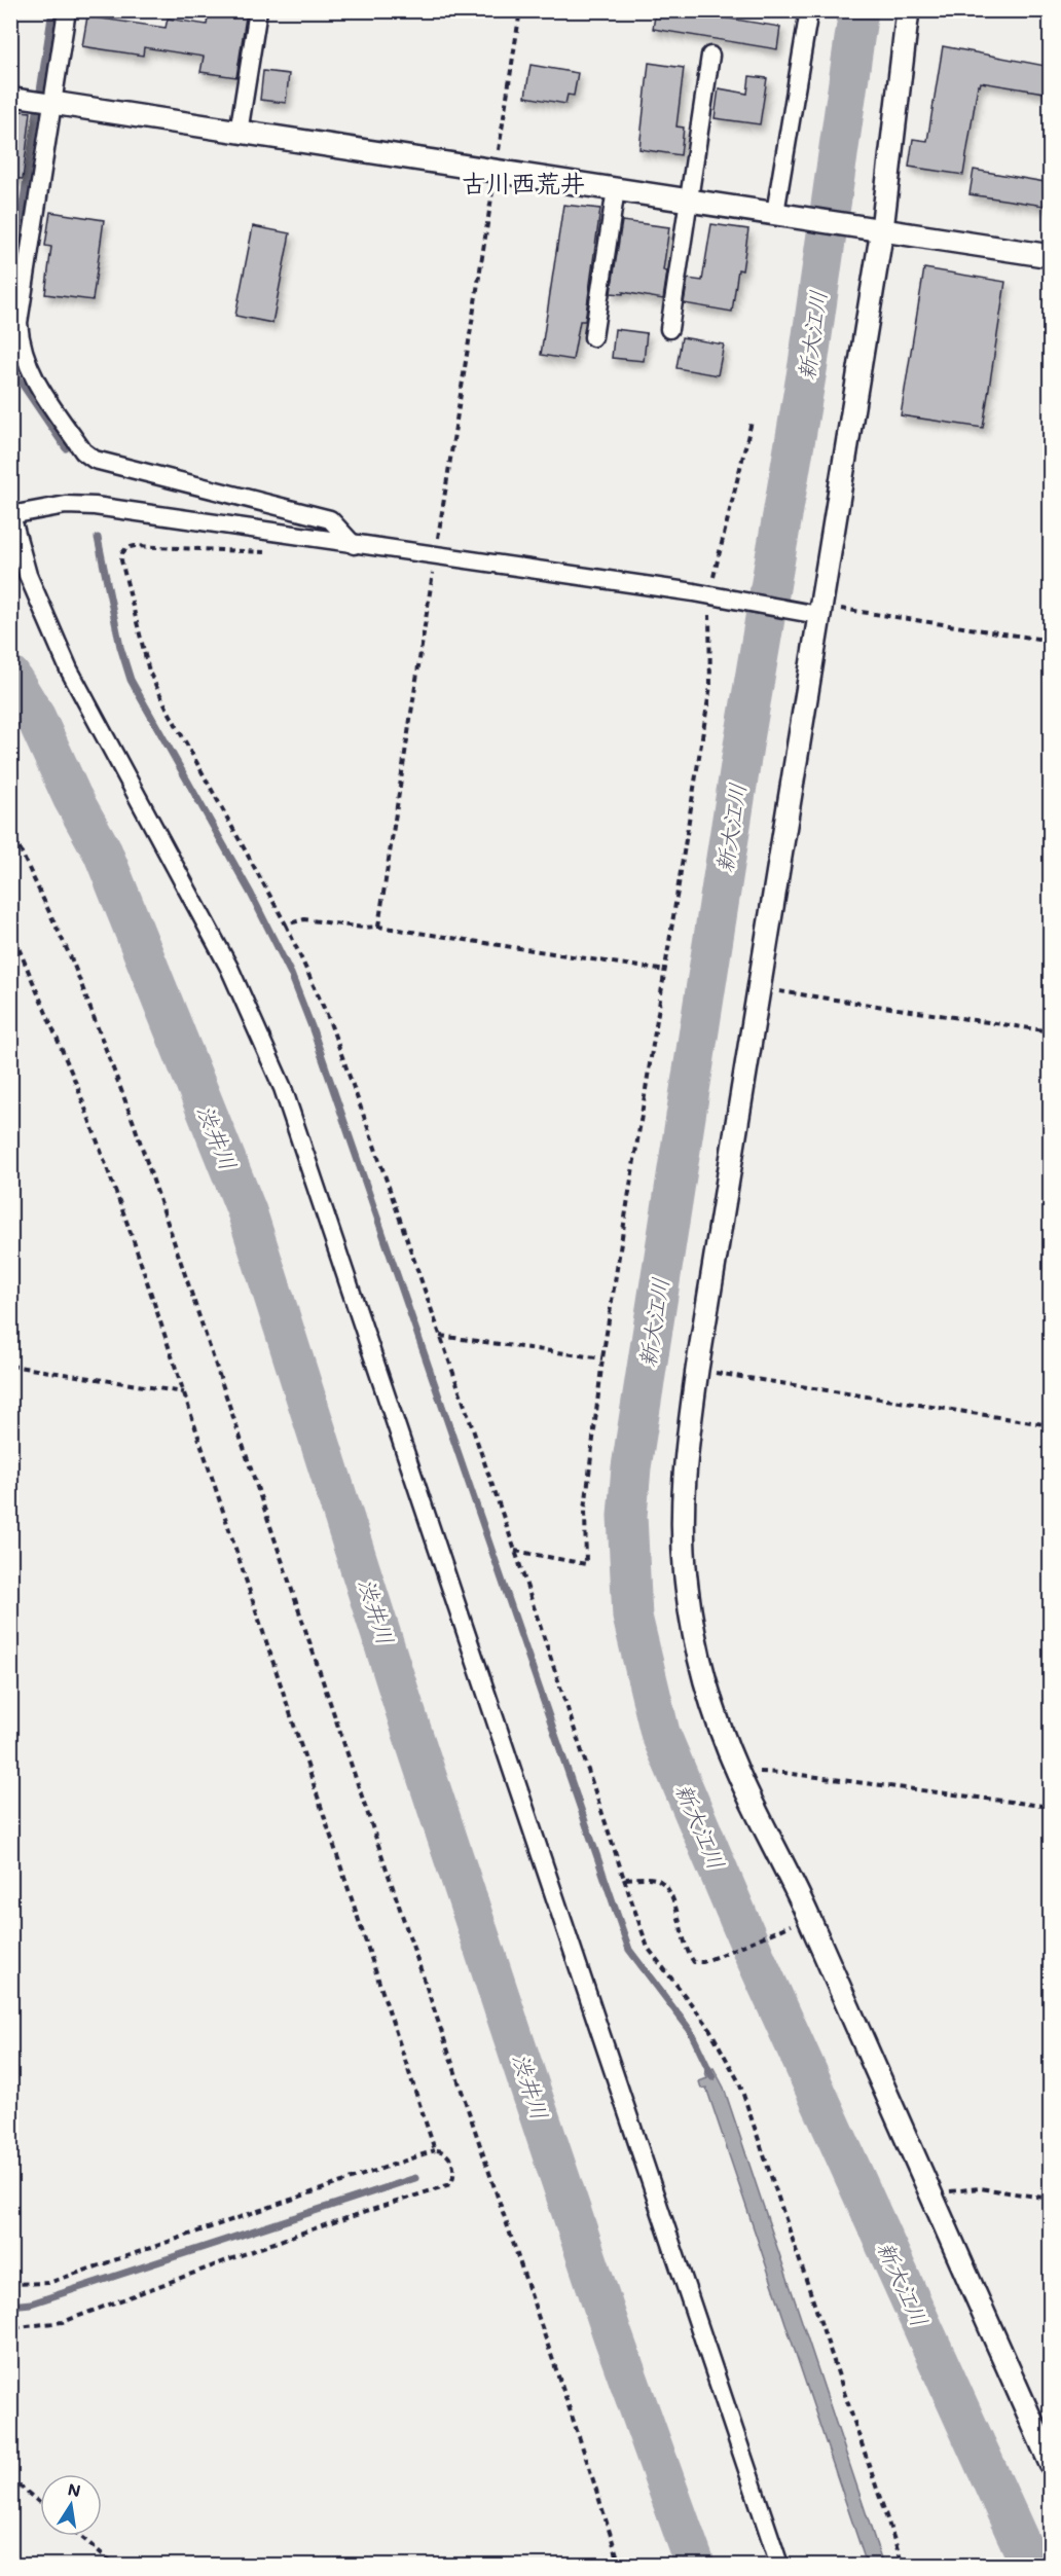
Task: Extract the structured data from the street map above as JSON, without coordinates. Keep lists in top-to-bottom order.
{
  "districts": ["古川西荒井"],
  "water": ["新大江川", "渋井川"],
  "north": "top"
}
